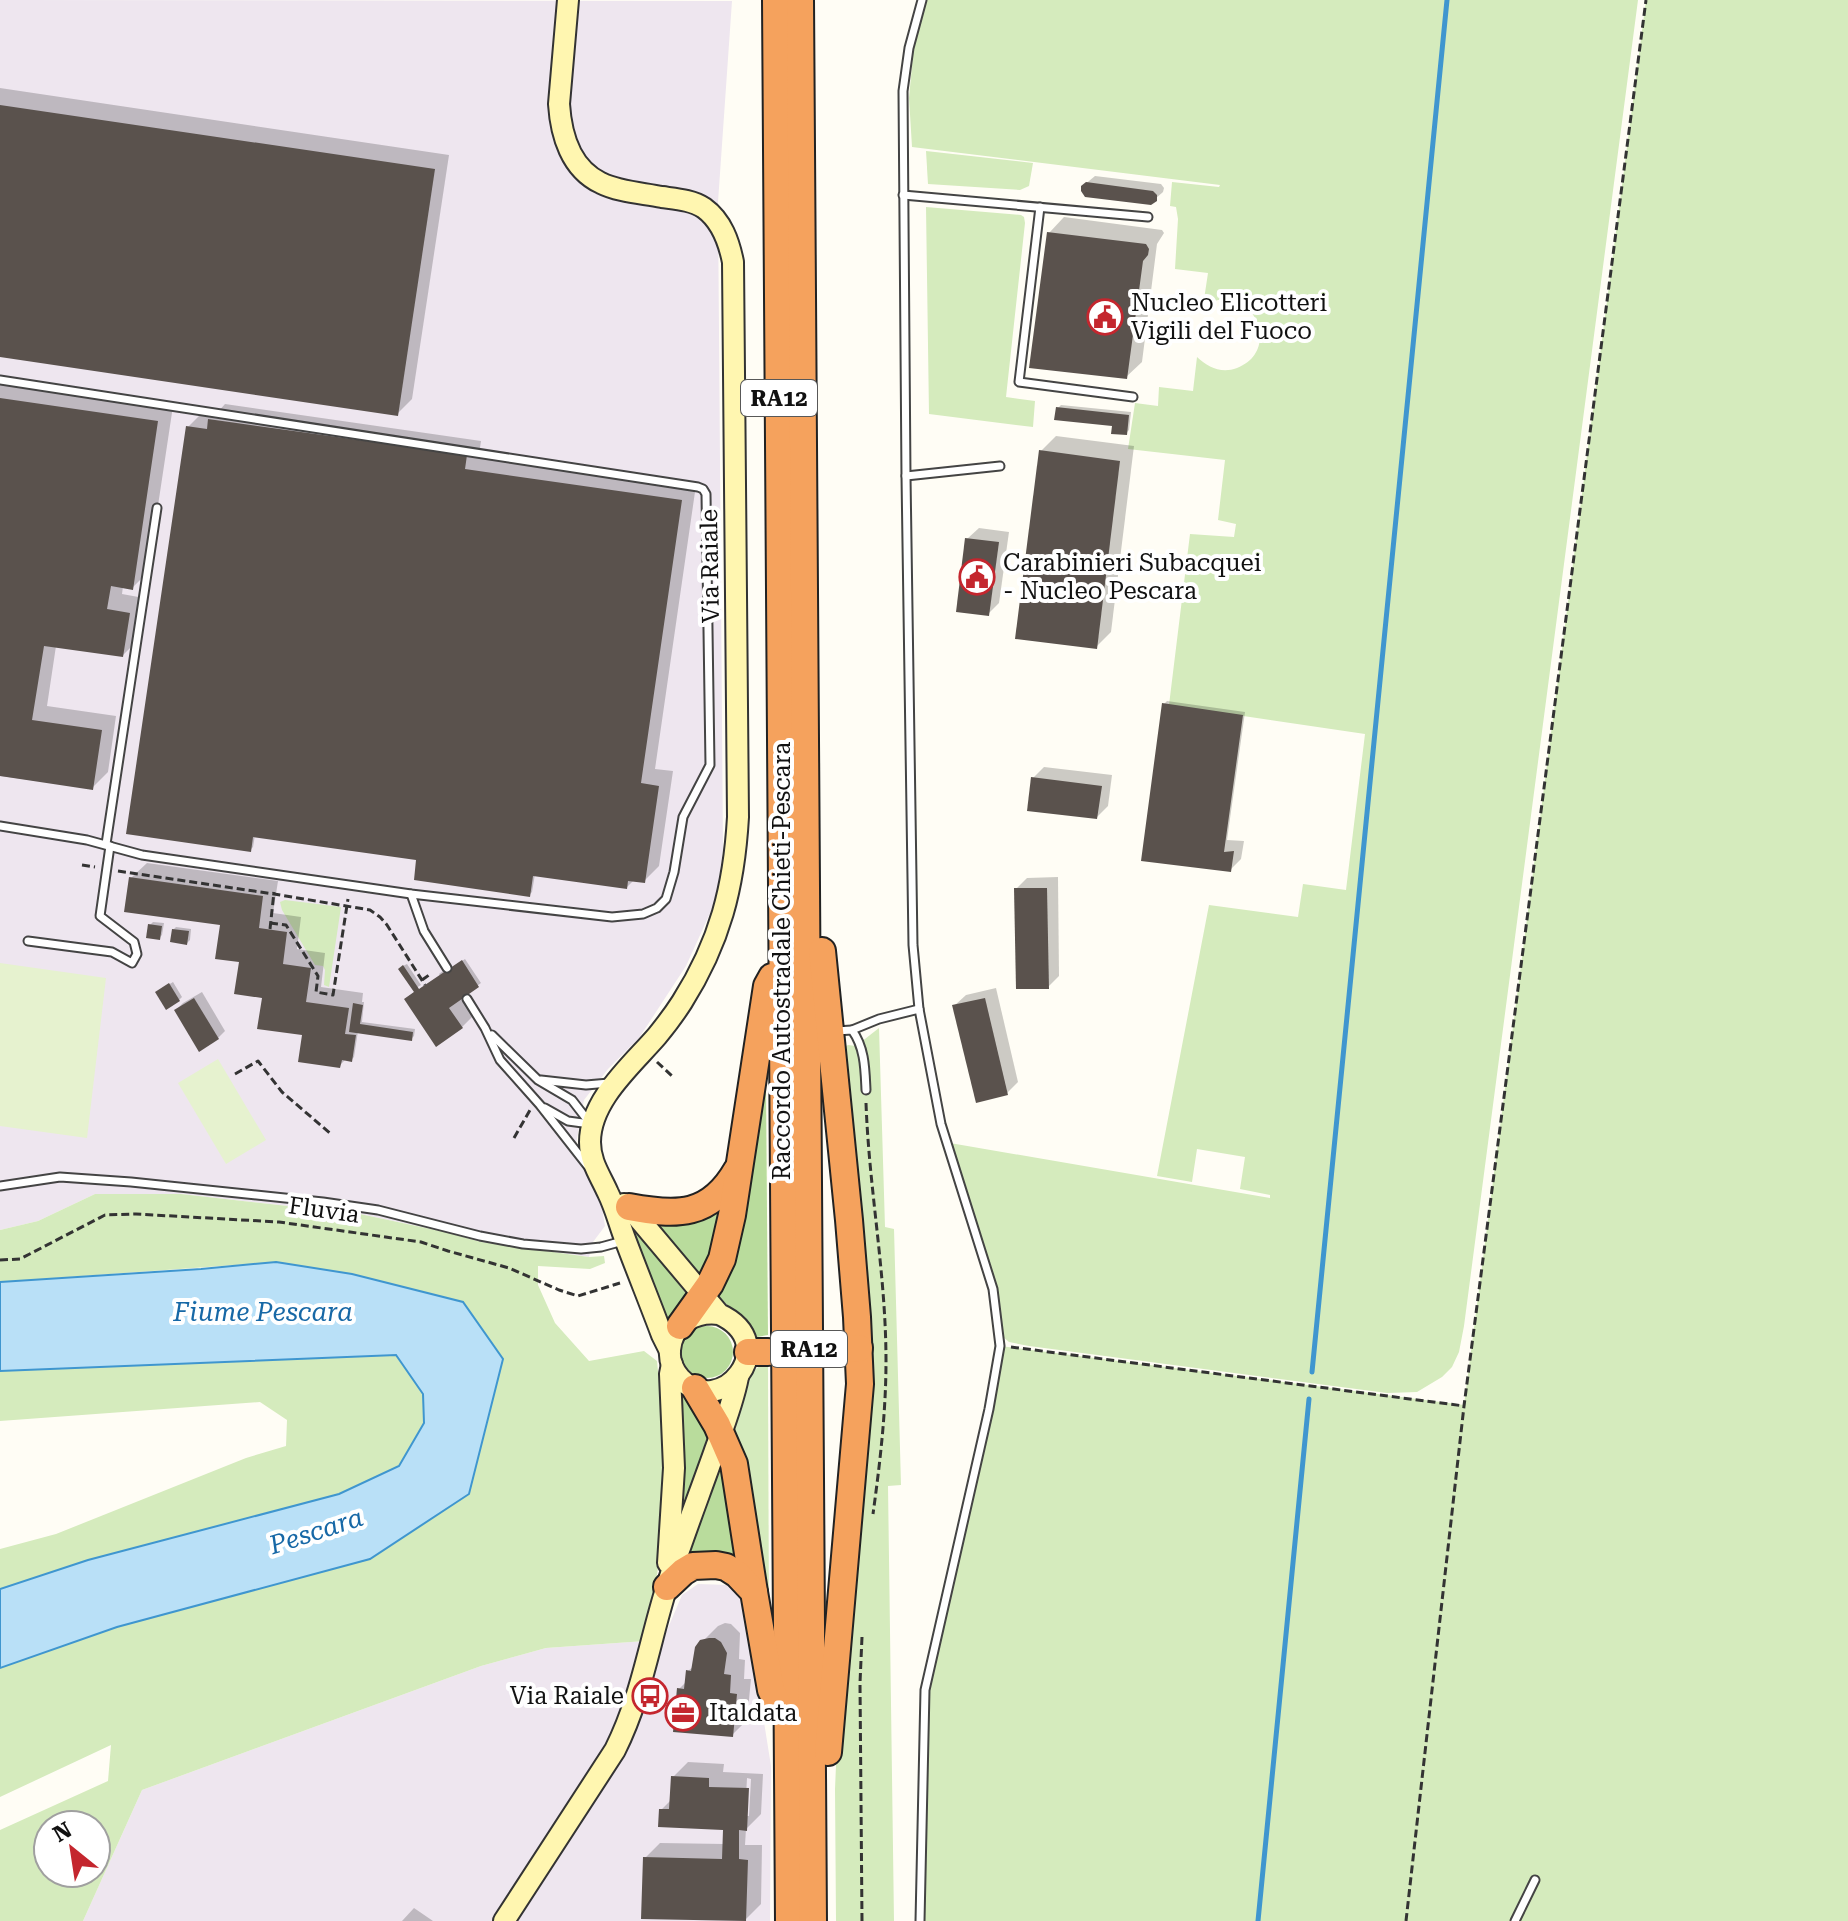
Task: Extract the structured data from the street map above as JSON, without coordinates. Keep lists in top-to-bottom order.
{
  "streets": {
    "highway": ["RA12", "Raccordo Autostradale Chieti-Pescara"],
    "street": ["Via Raiale"],
    "path": ["Fluvia"]
  },
  "water": ["Fiume Pescara", "Pescara"],
  "places": {
    "public building": ["Nucleo Elicotteri Vigili del Fuoco", "Carabinieri Subacquei - Nucleo Pescara"],
    "bus stop": ["Via Raiale"],
    "office": ["Italdata"]
  },
  "north": "top left"
}
